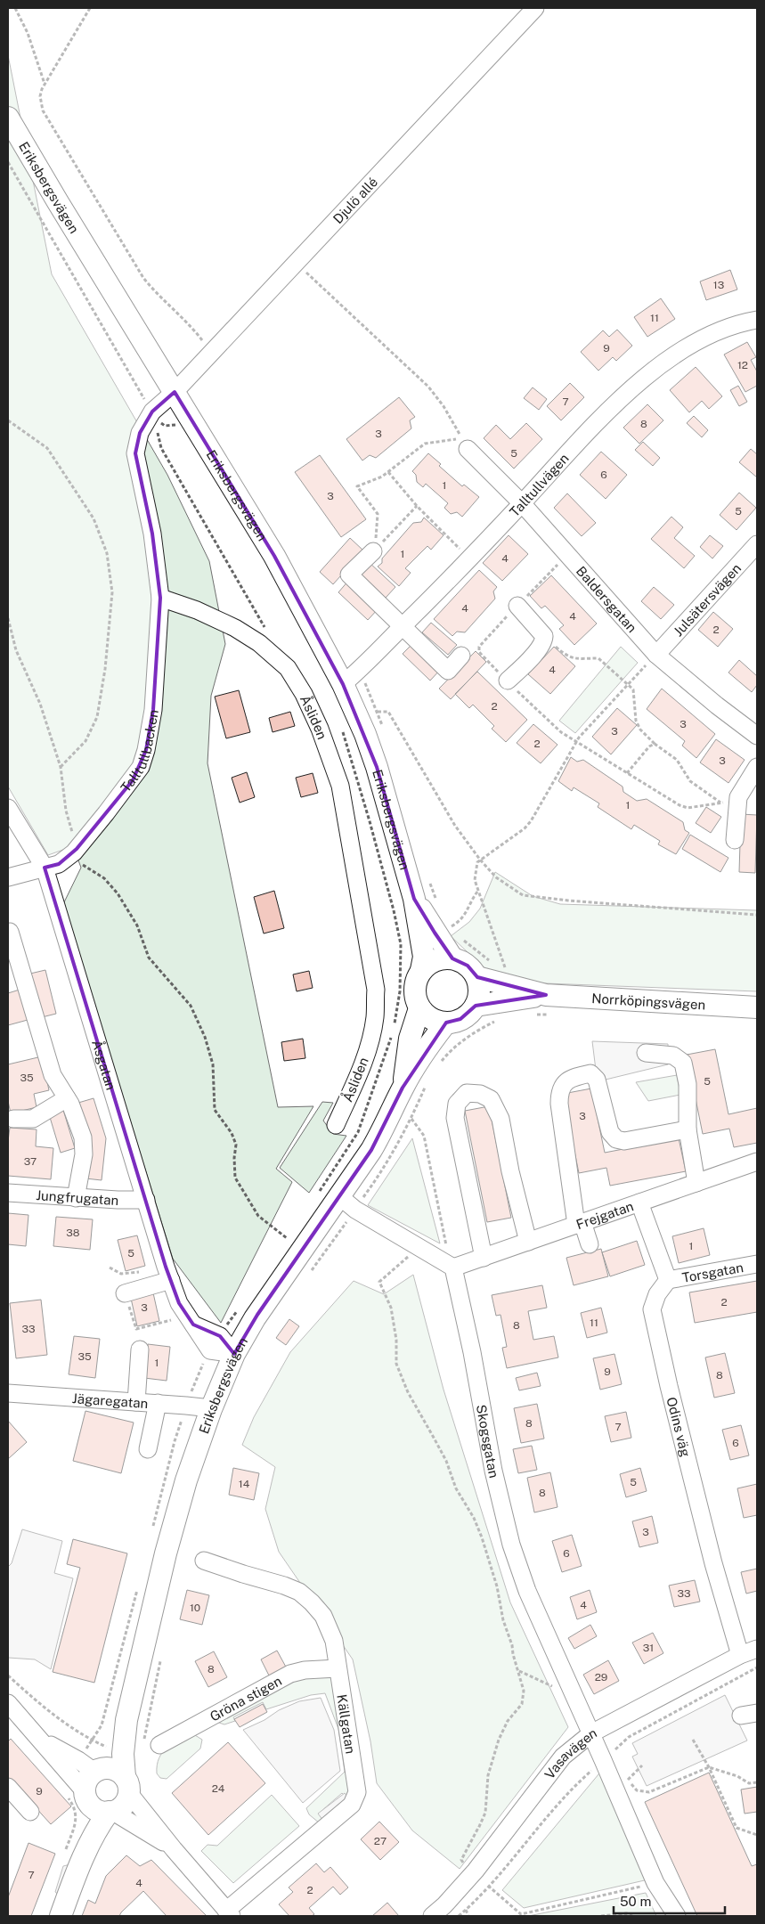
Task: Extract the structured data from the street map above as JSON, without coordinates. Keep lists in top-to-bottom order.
{
  "streets": {
    "main road": ["Eriksbergsvägen", "Norrköpingsvägen"],
    "street": [
      "Djulö allé",
      "Talltullvägen",
      "Baldersgatan",
      "Julsätersvägen",
      "Åsliden",
      "Talltullbacken",
      "Åsgatan",
      "Jungfrugatan",
      "Frejgatan",
      "Torsgatan",
      "Jägaregatan",
      "Odins väg",
      "Skogsgatan",
      "Gröna stigen",
      "Källgatan",
      "Vasavägen"
    ]
  },
  "crossings": [
    ["Eriksbergsvägen", "Djulö allé"],
    ["Eriksbergsvägen", "Talltullvägen"],
    ["Eriksbergsvägen", "Norrköpingsvägen"],
    ["Eriksbergsvägen", "Åsgatan"],
    ["Eriksbergsvägen", "Jägaregatan"],
    ["Talltullvägen", "Baldersgatan"],
    ["Baldersgatan", "Julsätersvägen"],
    ["Åsliden", "Talltullbacken"],
    ["Talltullbacken", "Åsgatan"],
    ["Åsgatan", "Jungfrugatan"],
    ["Frejgatan", "Skogsgatan"],
    ["Torsgatan", "Odins väg"],
    ["Odins väg", "Vasavägen"],
    ["Skogsgatan", "Vasavägen"],
    ["Gröna stigen", "Källgatan"]
  ],
  "house_numbers": [
    "13",
    "11",
    "9",
    "12",
    "7",
    "8",
    "3",
    "5",
    "6",
    "1",
    "3",
    "5",
    "1",
    "4",
    "4",
    "4",
    "2",
    "4",
    "2",
    "3",
    "3",
    "2",
    "3",
    "1",
    "35",
    "5",
    "3",
    "37",
    "38",
    "1",
    "5",
    "2",
    "3",
    "11",
    "8",
    "33",
    "35",
    "1",
    "9",
    "8",
    "8",
    "7",
    "6",
    "5",
    "14",
    "8",
    "3",
    "6",
    "33",
    "4",
    "10",
    "31",
    "8",
    "29",
    "24",
    "9",
    "27",
    "7",
    "4",
    "2"
  ],
  "scale_bar": "50 m"
}
